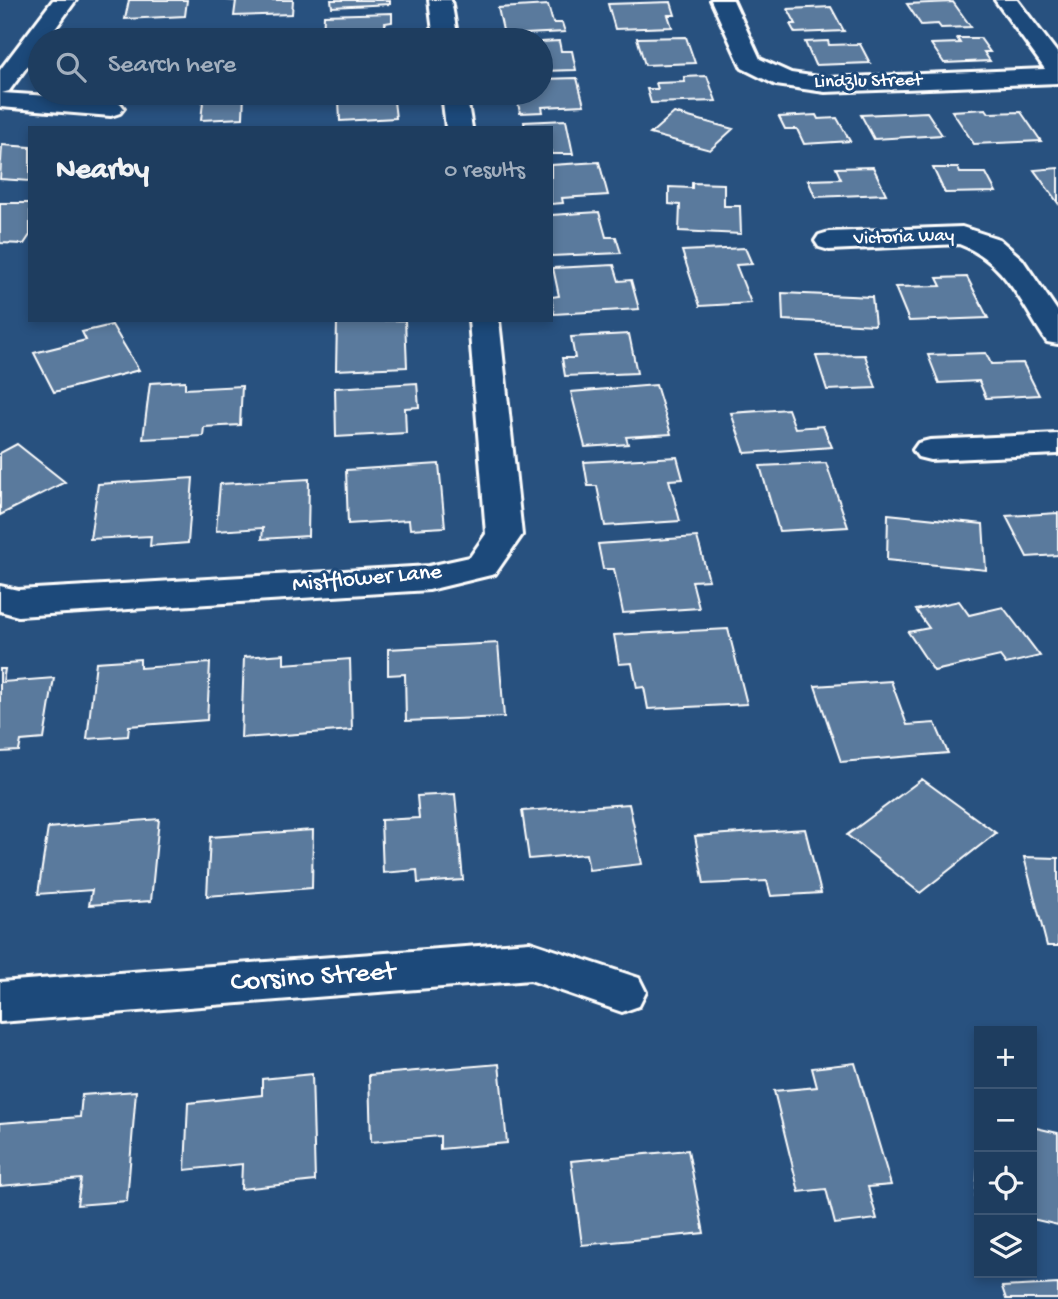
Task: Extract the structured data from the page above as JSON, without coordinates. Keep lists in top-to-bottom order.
{
  "streets": {
    "street": [
      "Lindzlu Street",
      "Victoria Way",
      "Mistflower Lane",
      "Corsino Street"
    ]
  },
  "page": {
    "search": "Search here",
    "heading": ["Nearby", "0 results"],
    "map_buttons": ["+", "−"]
  }
}
